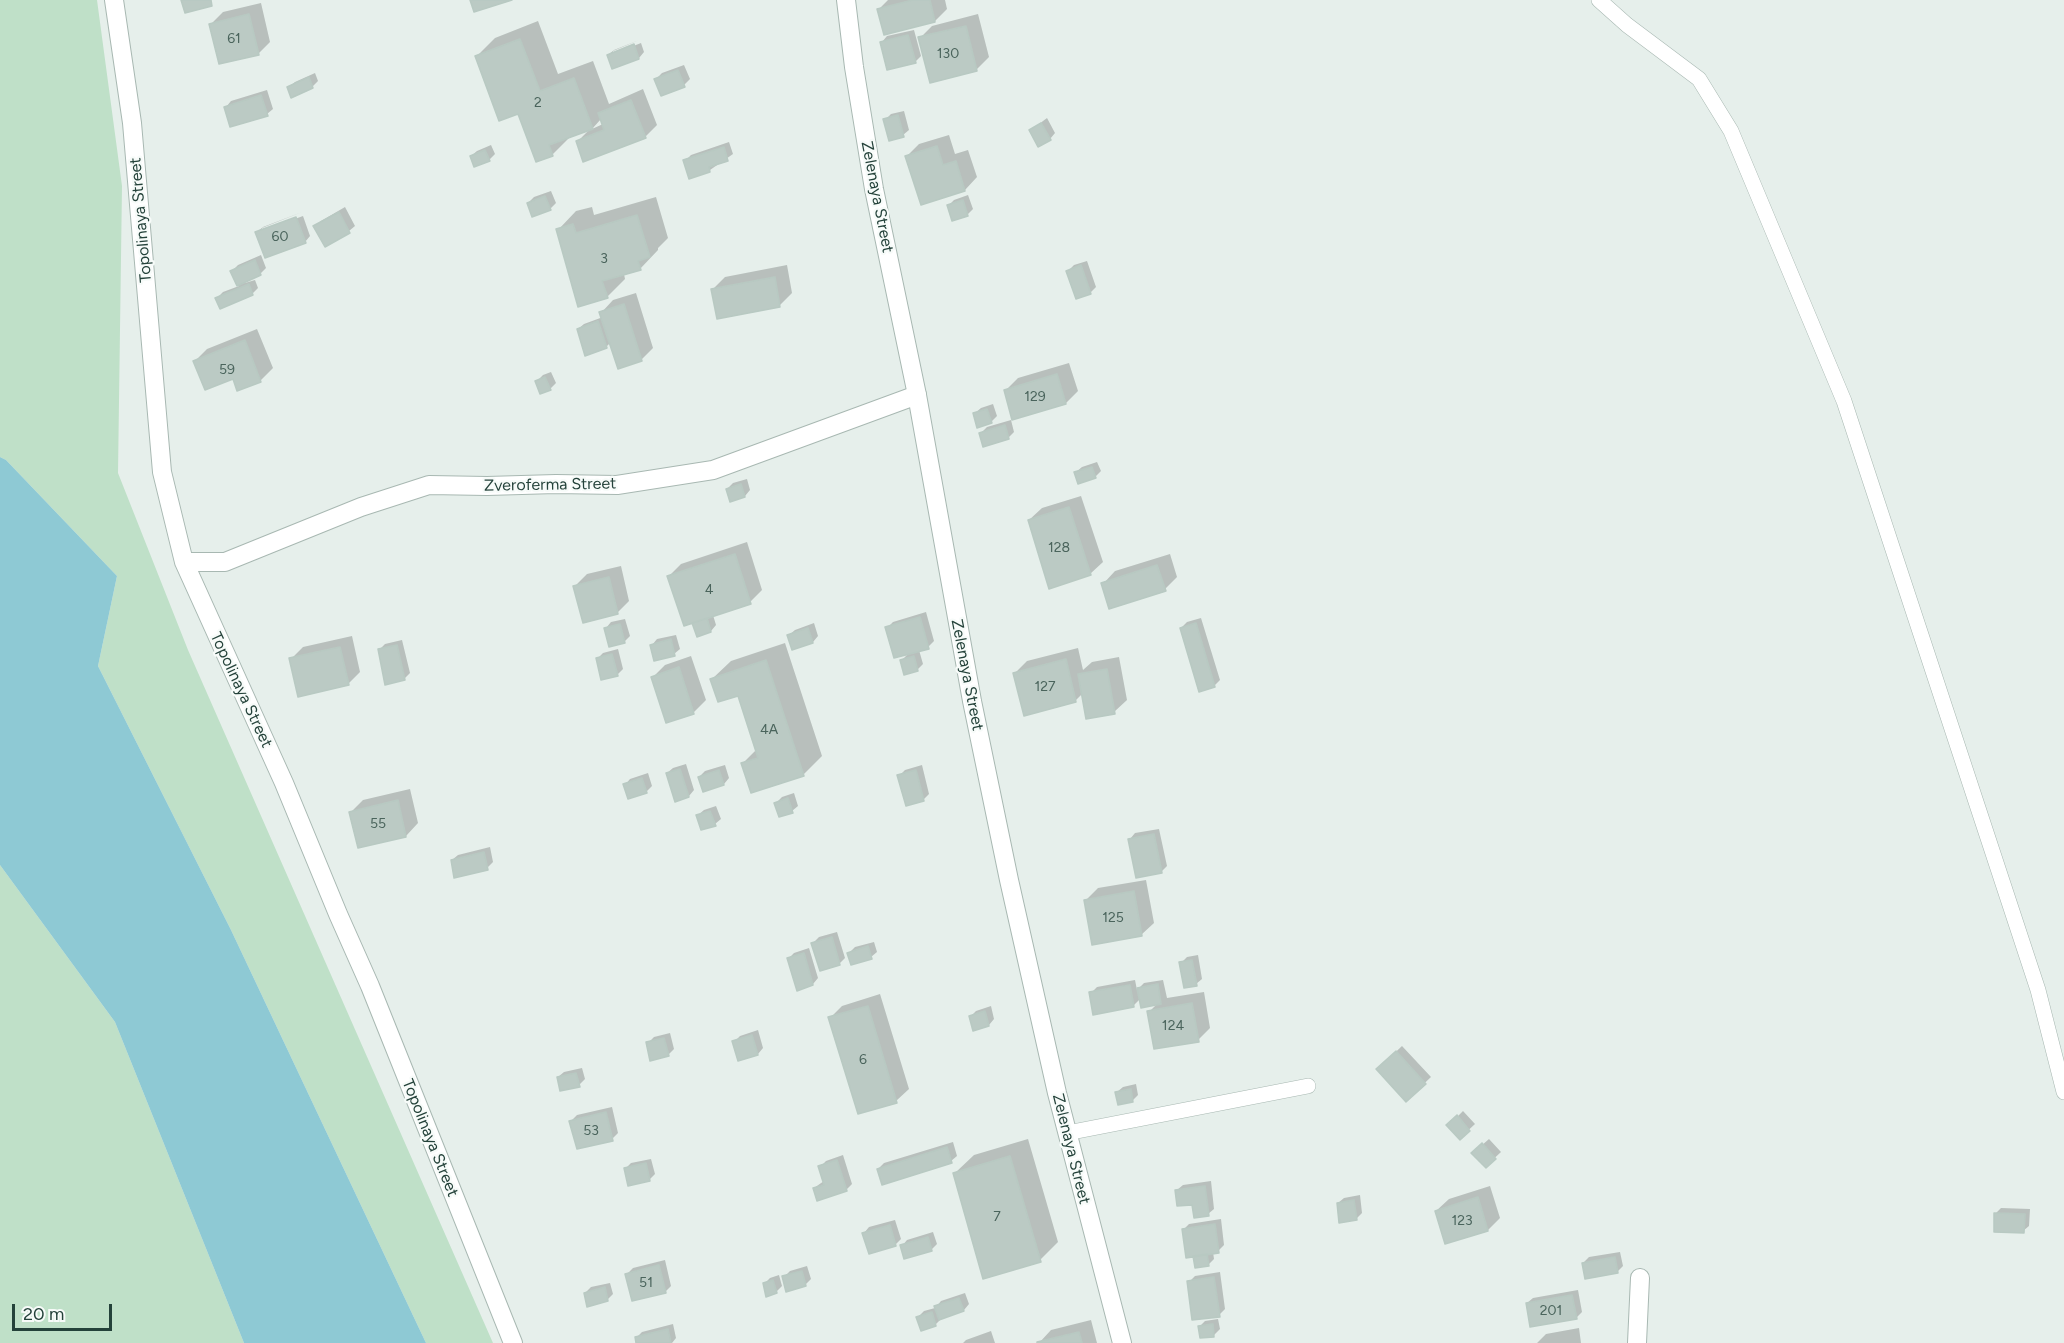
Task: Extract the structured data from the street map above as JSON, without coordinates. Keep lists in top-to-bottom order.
{
  "streets": {
    "street": ["Zelenaya Street", "Topolinaya Street", "Zveroferma Street"]
  },
  "crossings": [
    ["Zelenaya Street", "Zveroferma Street"],
    ["Topolinaya Street", "Zveroferma Street"]
  ],
  "house_numbers": [
    "61",
    "130",
    "2",
    "60",
    "3",
    "59",
    "129",
    "128",
    "4",
    "127",
    "4А",
    "55",
    "125",
    "124",
    "6",
    "53",
    "7",
    "123",
    "51",
    "201"
  ],
  "scale_bar": "20 m"
}
